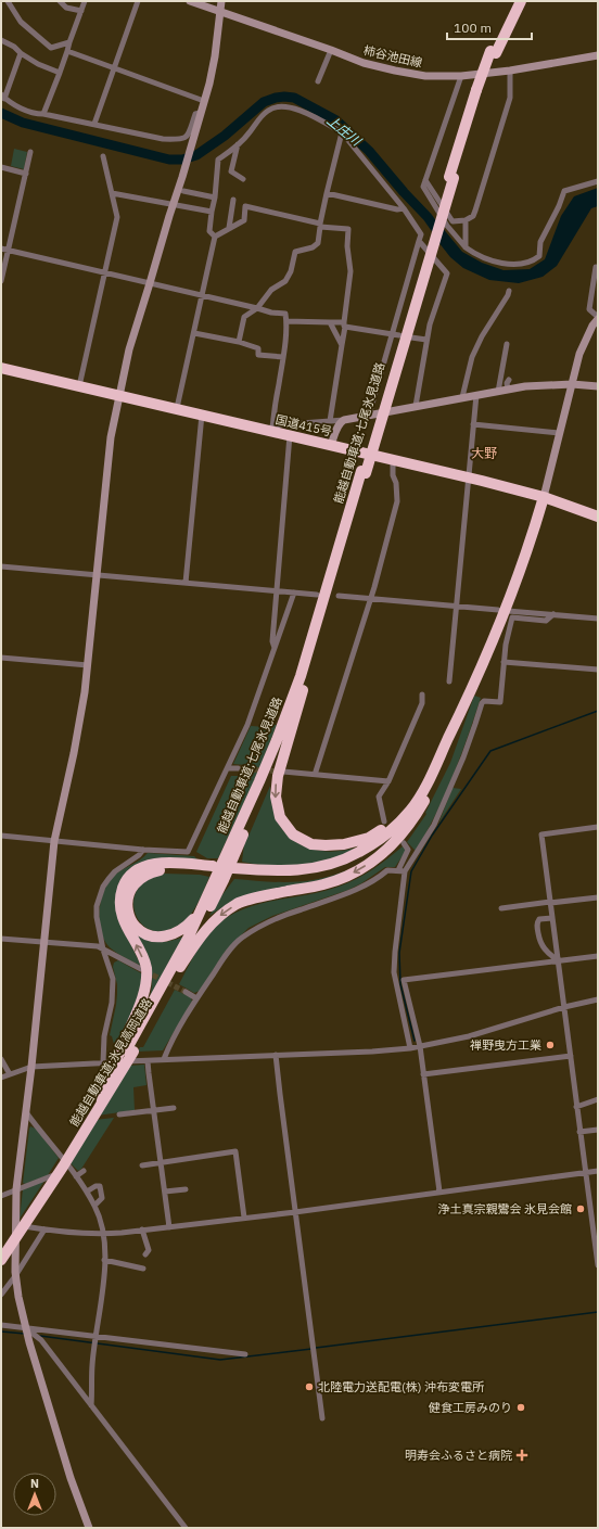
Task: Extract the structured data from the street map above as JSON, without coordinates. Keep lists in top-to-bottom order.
{
  "streets": {
    "highway": ["国道415号", "能越自動車道;七尾氷見道路", "能越自動車道;氷見高岡道路"],
    "street": ["柿谷池田線"]
  },
  "crossings": [
    ["能越自動車道;七尾氷見道路", "能越自動車道;氷見高岡道路"]
  ],
  "districts": ["大野"],
  "water": ["上庄川"],
  "places": {
    "other": [
      "禅野曳方工業",
      "浄土真宗親鸞会 氷見会館",
      "北陸電力送配電(株) 沖布変電所",
      "健食工房みのり"
    ],
    "health": ["明寿会ふるさと病院"]
  },
  "scale_bar": "100 m",
  "north": "top"
}
